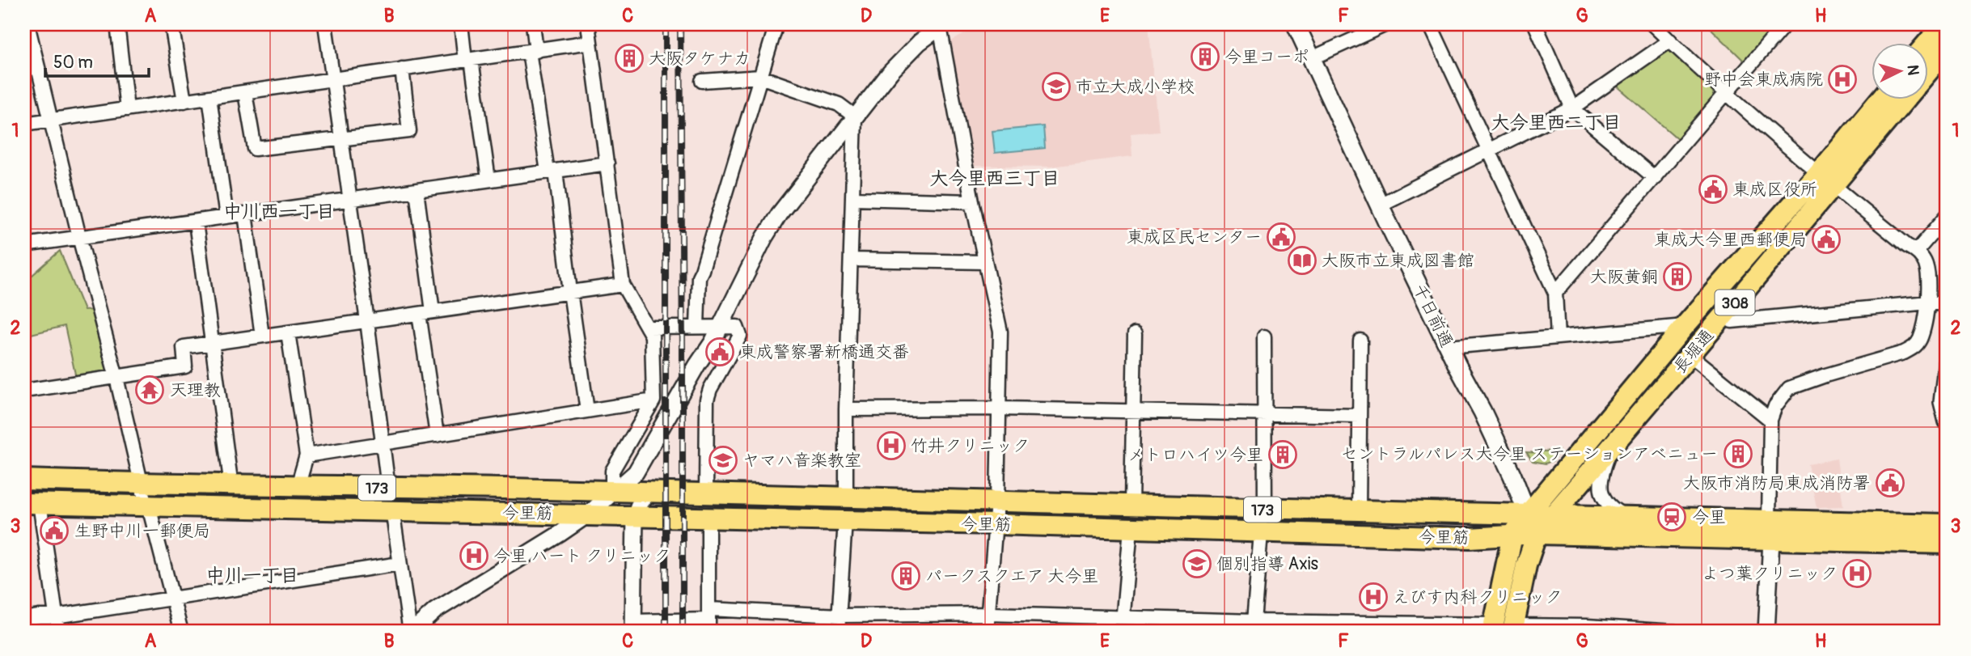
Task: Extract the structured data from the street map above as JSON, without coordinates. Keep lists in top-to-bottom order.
{
  "streets": {
    "main road": [
      "308",
      "千日前通",
      "長堀通",
      "173",
      "今里筋"
    ]
  },
  "crossings": [
    ["308", "千日前通"],
    ["308", "長堀通"],
    ["308", "今里筋"],
    ["千日前通", "長堀通"],
    ["千日前通", "今里筋"],
    ["長堀通", "今里筋"]
  ],
  "districts": [
    "大今里西二丁目",
    "大今里西三丁目",
    "中川西一丁目",
    "中川一丁目"
  ],
  "places": {
    "building": [
      "今里コーポ",
      "大阪タケナカ",
      "大阪黄銅",
      "セントラルパレス大今里 ステーションアベニュー",
      "メトロハイツ今里",
      "パークスクエア 大今里"
    ],
    "hospital": [
      "野中会東成病院",
      "竹井クリニック",
      "今里 ハート クリニック",
      "よつ葉クリニック",
      "えびす内科クリニック"
    ],
    "school or university": ["市立大成小学校", "ヤマハ音楽教室", "個別指導 Axis"],
    "public building": [
      "東成区役所",
      "東成区民センター",
      "東成大今里西郵便局",
      "東成警察署新橋通交番",
      "大阪市消防局東成消防署",
      "生野中川一郵便局"
    ],
    "library": ["大阪市立東成図書館"],
    "temple": ["天理教"],
    "station": ["今里"]
  },
  "scale_bar": "50 m",
  "north": "right",
  "grid": {
    "columns": [
      "A",
      "B",
      "C",
      "D",
      "E",
      "F",
      "G",
      "H"
    ],
    "rows": ["1", "2", "3"]
  }
}
